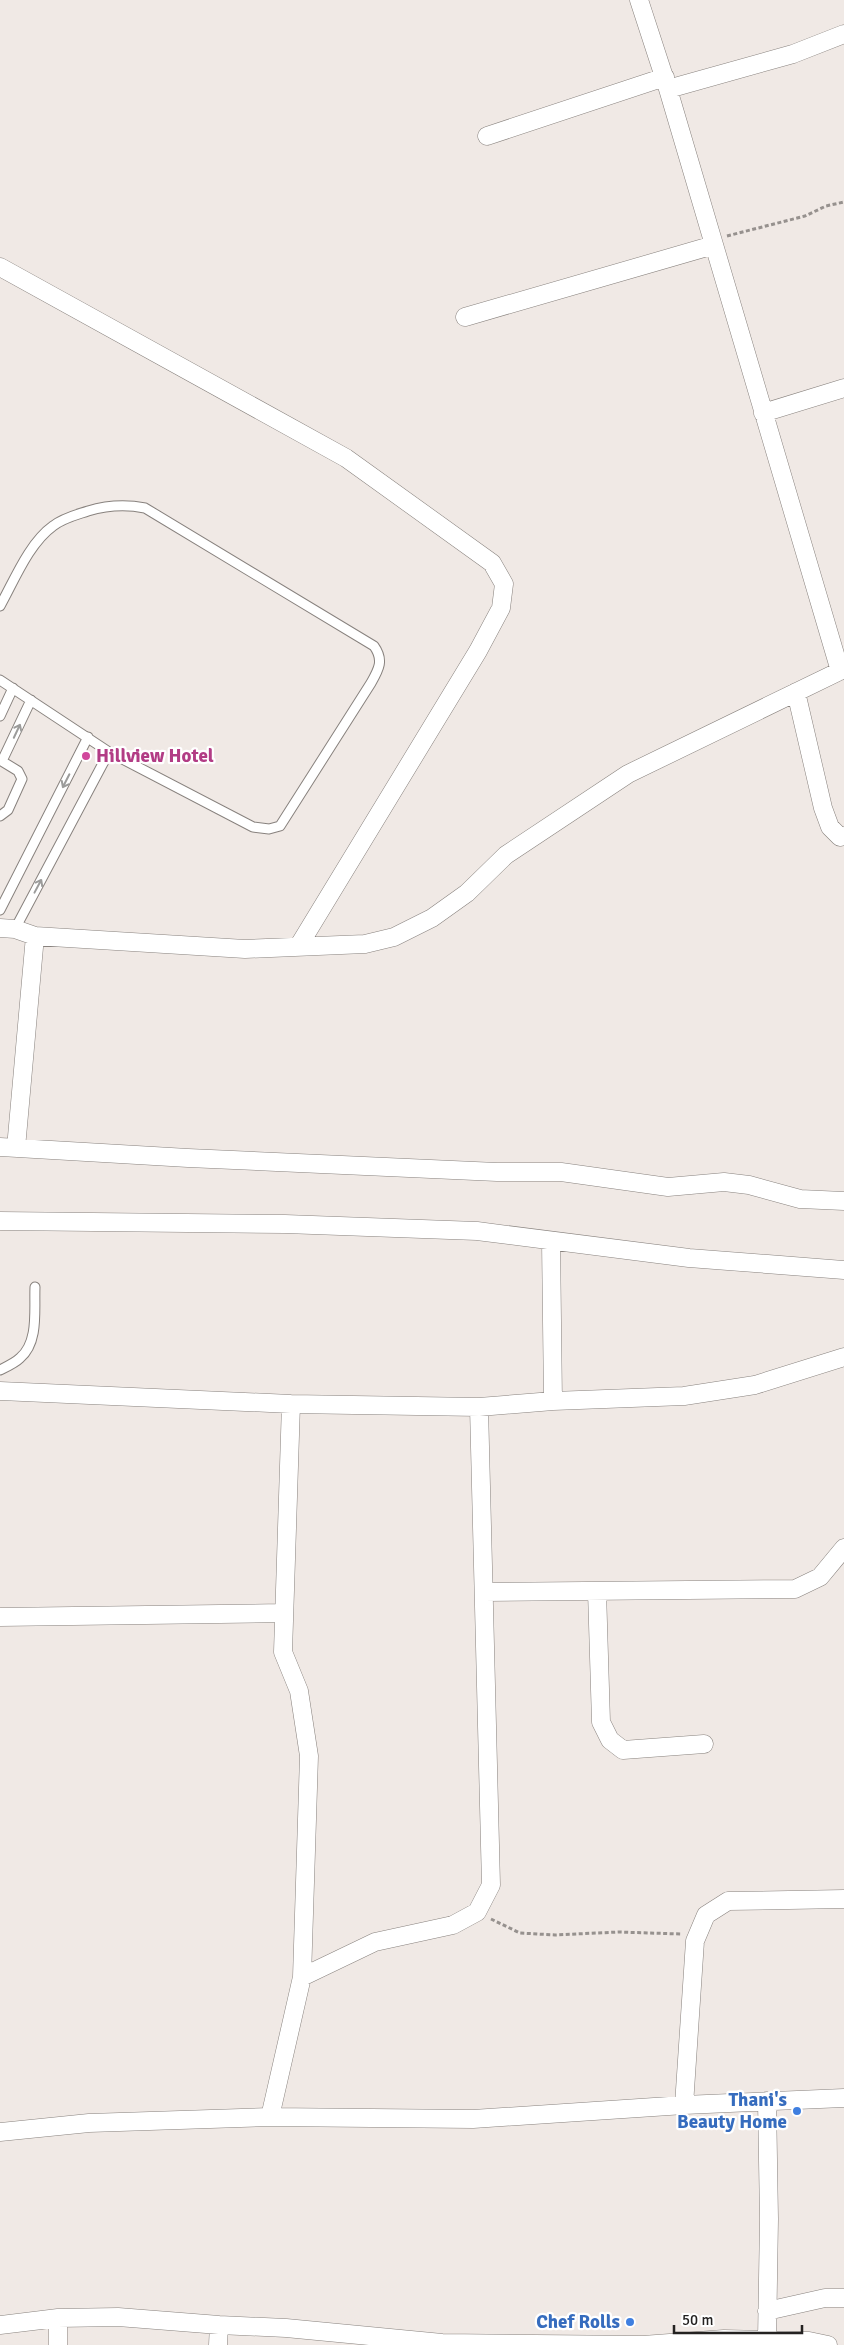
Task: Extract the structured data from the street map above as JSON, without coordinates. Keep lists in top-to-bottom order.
{
  "places": ["Hillview Hotel", "Thani's Beauty Home", "Chef Rolls"],
  "scale_bar": "50 m"
}
